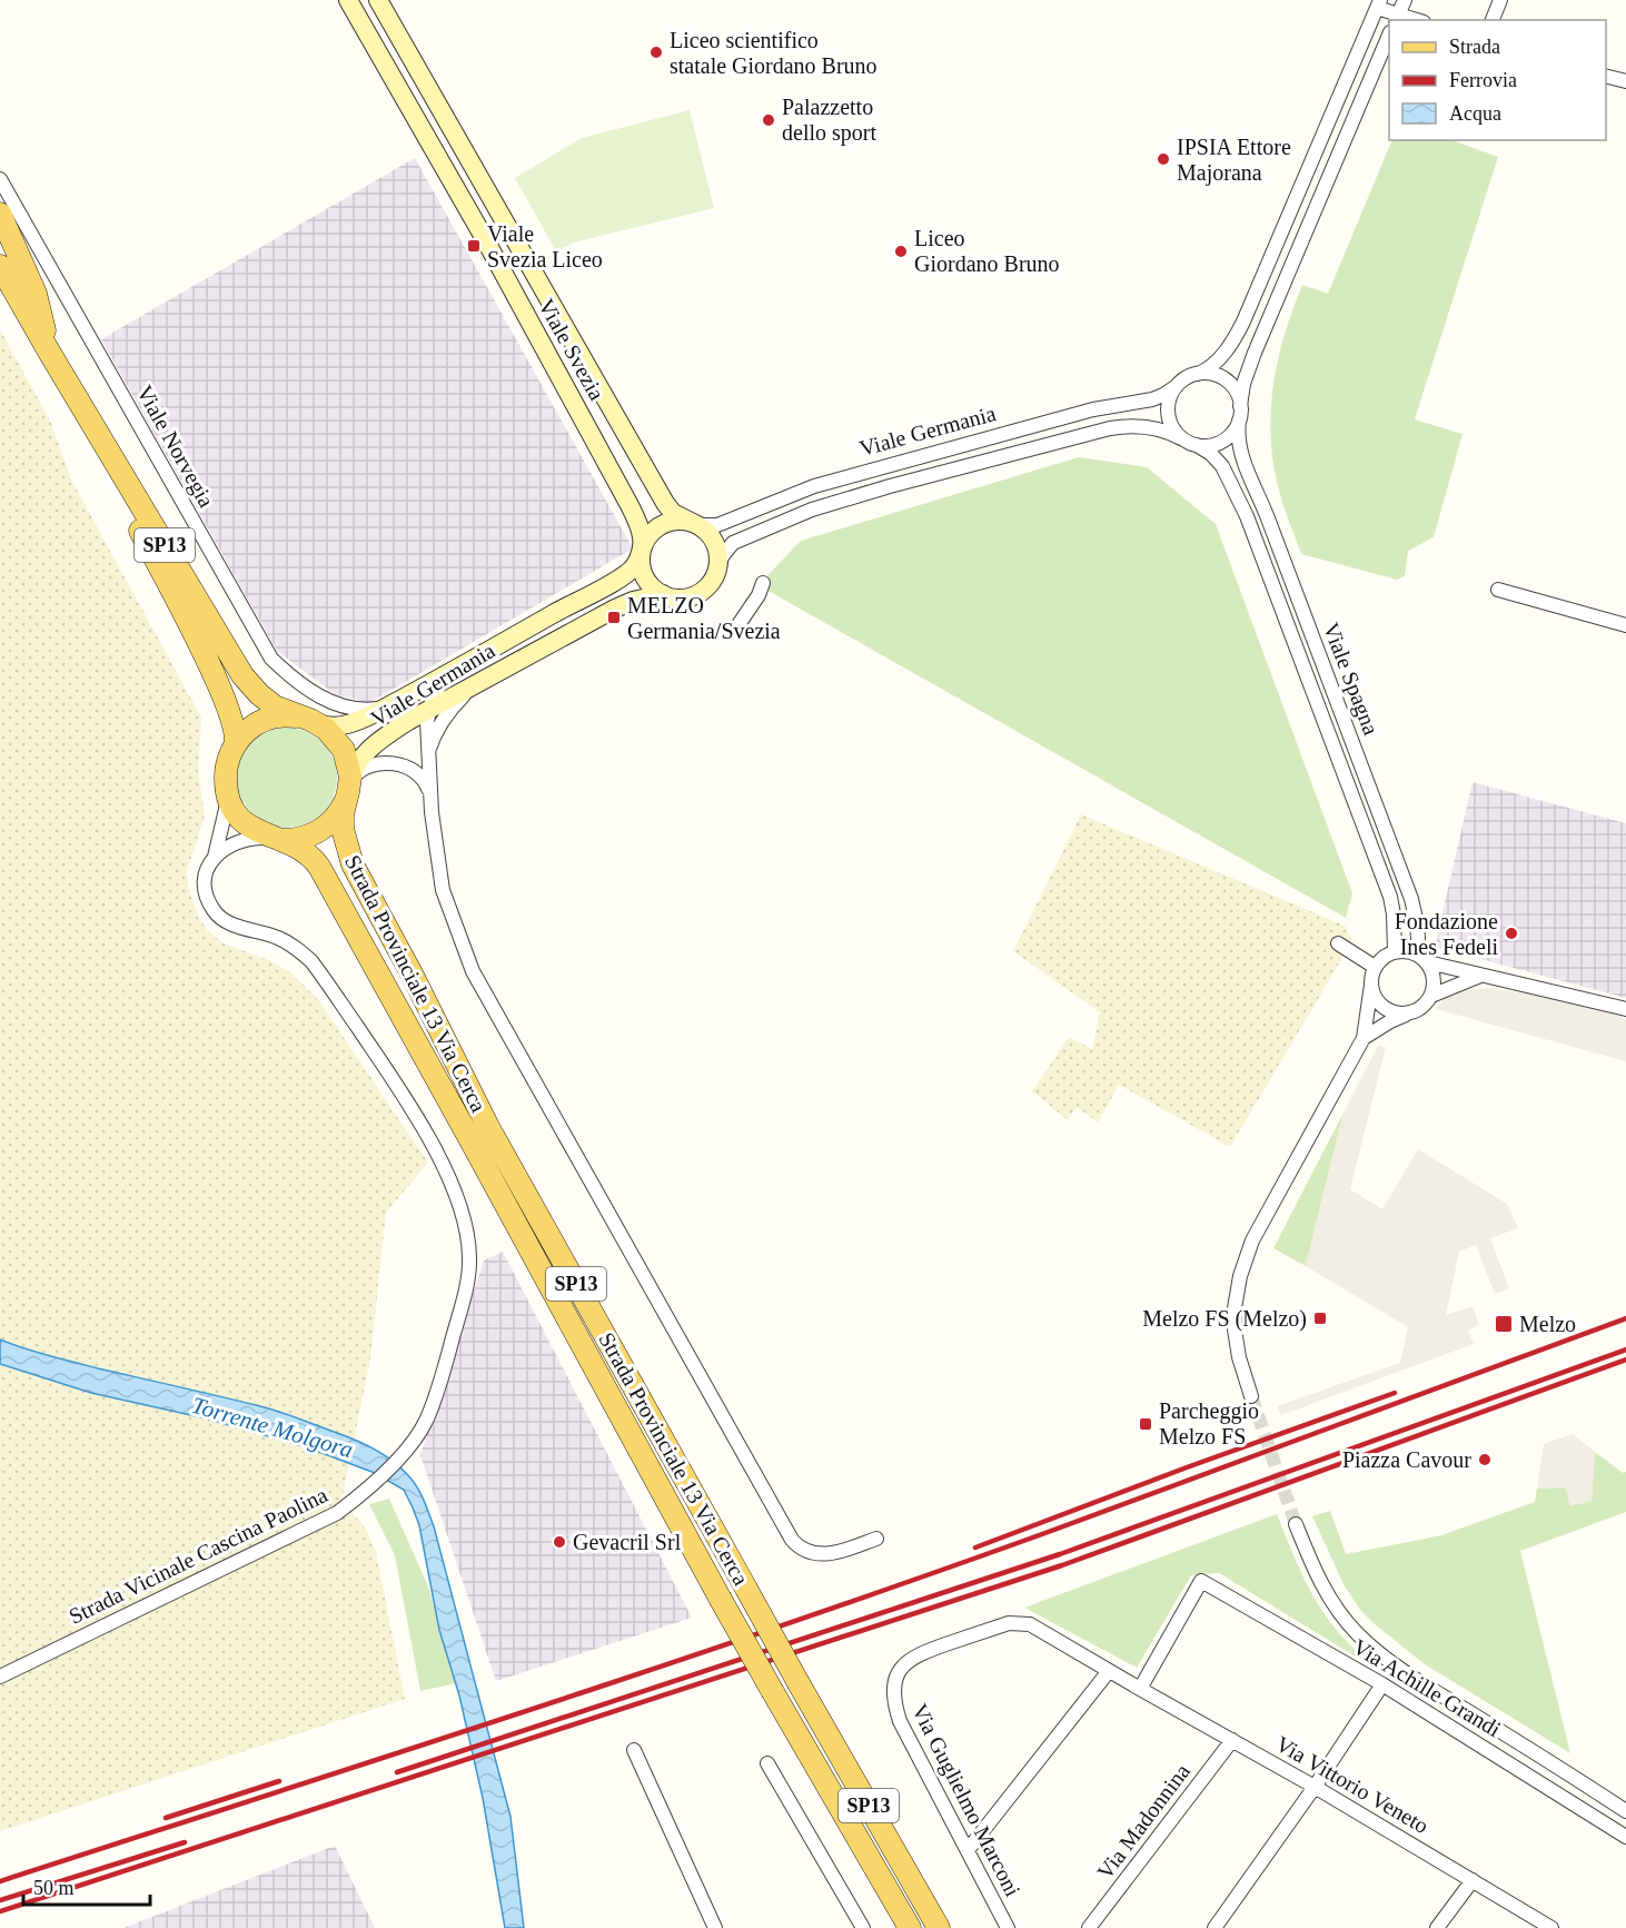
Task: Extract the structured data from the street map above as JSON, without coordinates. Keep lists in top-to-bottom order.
{
  "streets": {
    "main road": ["SP13", "Strada Provinciale 13 Via Cerca"],
    "street": [
      "Viale Svezia",
      "Viale Germania",
      "Viale Norvegia",
      "Viale Spagna",
      "Strada Vicinale Cascina Paolina",
      "Via Achille Grandi",
      "Via Vittorio Veneto",
      "Via Guglielmo Marconi",
      "Via Madonnina"
    ]
  },
  "crossings": [
    ["Viale Svezia", "Viale Germania"],
    ["Viale Germania", "Viale Norvegia"],
    ["Viale Germania", "Viale Spagna"],
    ["Viale Germania", "Strada Provinciale 13 Via Cerca"],
    ["Viale Germania", "Strada Vicinale Cascina Paolina"],
    ["Strada Provinciale 13 Via Cerca", "Strada Vicinale Cascina Paolina"],
    ["Via Achille Grandi", "Via Vittorio Veneto"],
    ["Via Vittorio Veneto", "Via Guglielmo Marconi"],
    ["Via Vittorio Veneto", "Via Madonnina"]
  ],
  "water": ["Torrente Molgora"],
  "places": {
    "other": [
      "Liceo scientifico statale Giordano Bruno",
      "Palazzetto dello sport",
      "IPSIA Ettore Majorana",
      "Liceo Giordano Bruno",
      "Fondazione Ines Fedeli",
      "Piazza Cavour",
      "Gevacril Srl"
    ],
    "transit": [
      "Viale Svezia Liceo",
      "MELZO Germania/Svezia",
      "Melzo FS (Melzo)",
      "Melzo",
      "Parcheggio Melzo FS"
    ]
  },
  "legend": ["Strada", "Ferrovia", "Acqua"],
  "scale_bar": "50 m"
}
